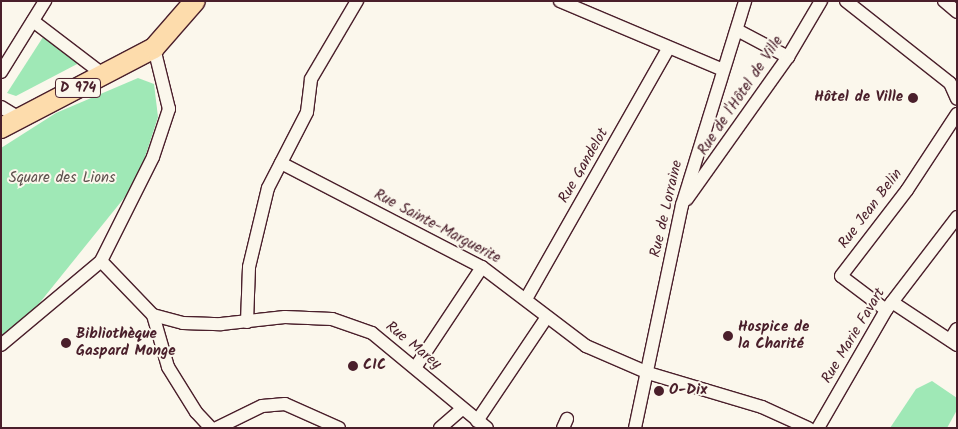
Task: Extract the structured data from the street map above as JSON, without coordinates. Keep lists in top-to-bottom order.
{
  "streets": {
    "main road": ["D 974"],
    "street": [
      "Rue de l'Hôtel de Ville",
      "Rue Gandelot",
      "Rue de Lorraine",
      "Rue Jean Belin",
      "Rue Sainte-Marguerite",
      "Rue Marie Favart",
      "Rue Marey"
    ]
  },
  "crossings": [
    ["Rue de l'Hôtel de Ville", "Rue de Lorraine"],
    ["Rue Gandelot", "Rue Sainte-Marguerite"],
    ["Rue de Lorraine", "Rue Sainte-Marguerite"],
    ["Rue Jean Belin", "Rue Marie Favart"]
  ],
  "parks": ["Square des Lions"],
  "places": [
    "Hôtel de Ville",
    "Hospice de la Charité",
    "Bibliothèque Gaspard Monge",
    "CIC",
    "O-Dix"
  ]
}
